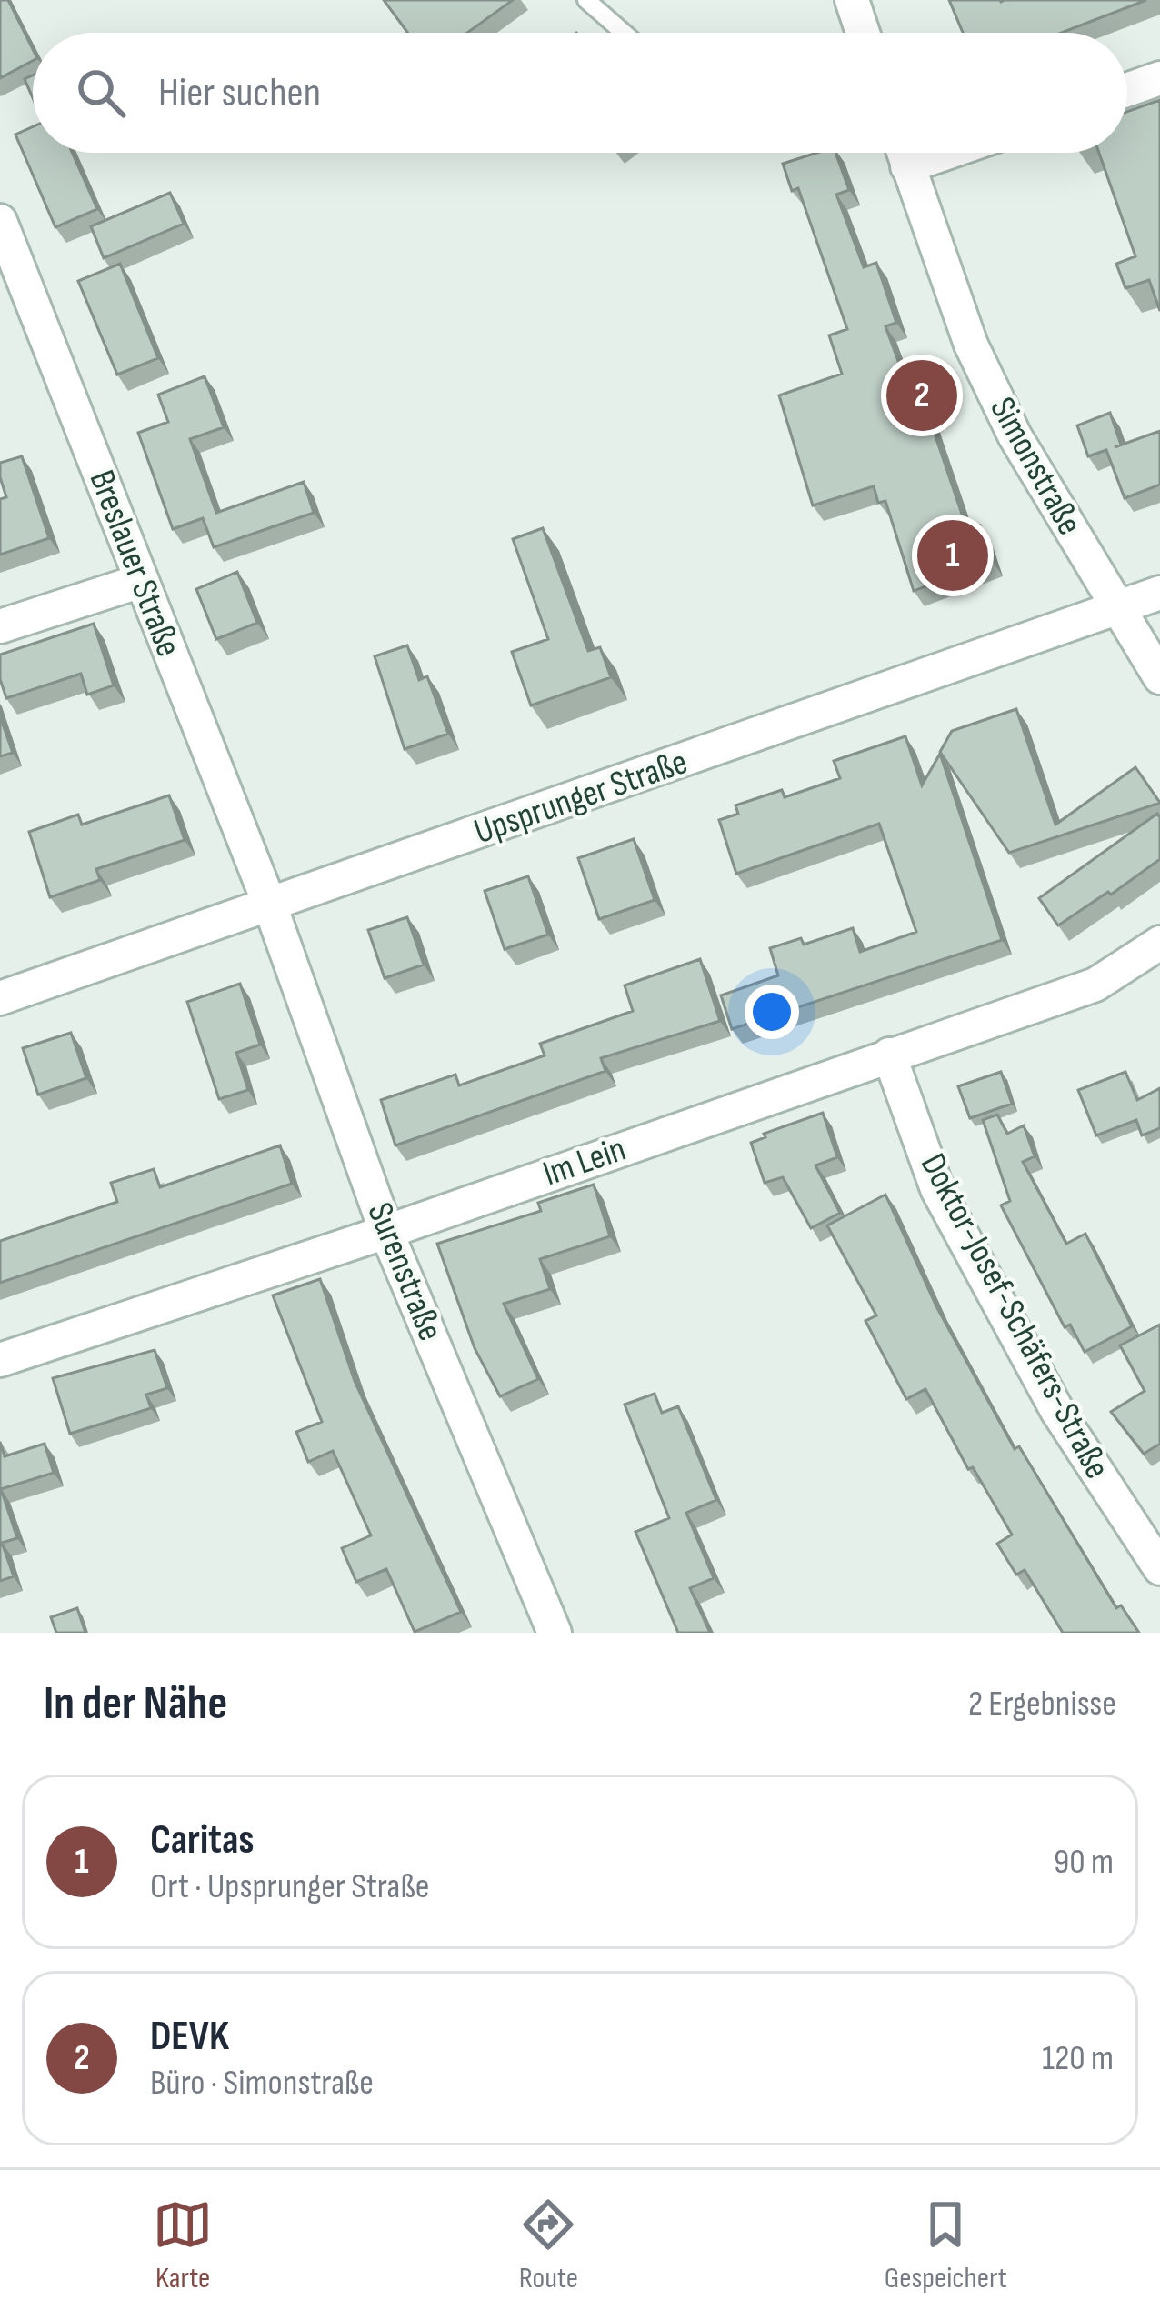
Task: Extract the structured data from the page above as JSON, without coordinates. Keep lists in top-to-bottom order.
{
  "streets": {
    "street": [
      "Simonstraße",
      "Breslauer Straße",
      "Upsprunger Straße",
      "Im Lein",
      "Surenstraße",
      "Doktor-Josef-Schäfers-Straße"
    ]
  },
  "crossings": [
    ["Simonstraße", "Upsprunger Straße"],
    ["Breslauer Straße", "Upsprunger Straße"],
    ["Breslauer Straße", "Surenstraße"],
    ["Upsprunger Straße", "Surenstraße"],
    ["Im Lein", "Surenstraße"],
    ["Im Lein", "Doktor-Josef-Schäfers-Straße"]
  ],
  "page": {
    "search": "Hier suchen",
    "pins": ["2", "1"],
    "heading": ["In der Nähe", "2 Ergebnisse"],
    "list": [
      {
        "mark": "1",
        "name": "Caritas",
        "note": "Ort · Upsprunger Straße",
        "value": "90 m"
      },
      {
        "mark": "2",
        "name": "DEVK",
        "note": "Büro · Simonstraße",
        "value": "120 m"
      }
    ],
    "nav": ["Karte", "Route", "Gespeichert"]
  }
}
